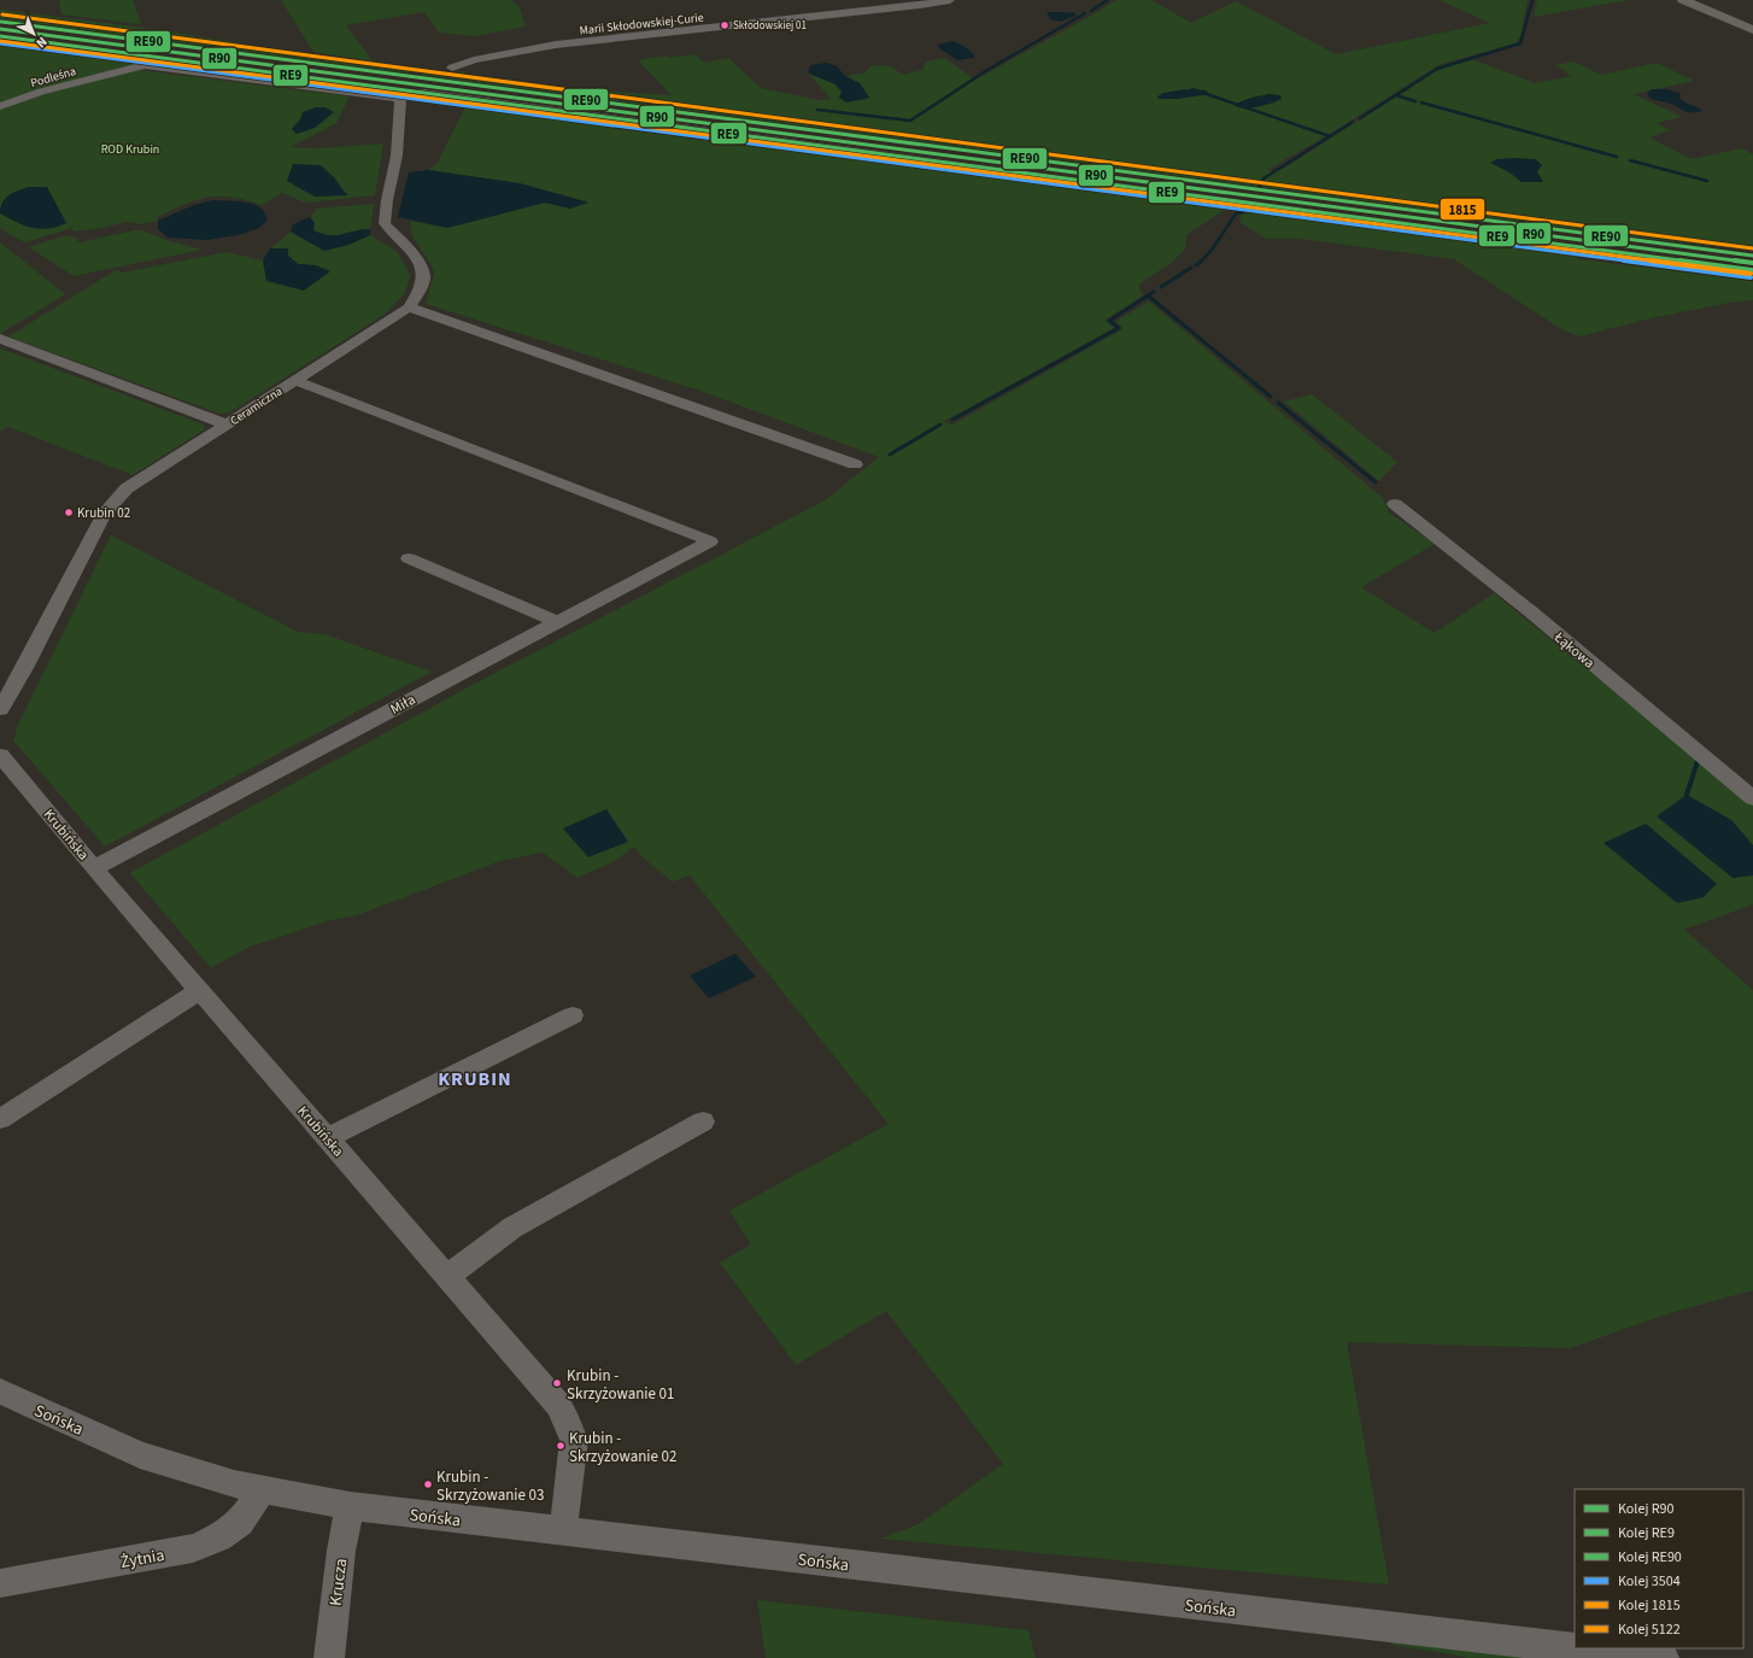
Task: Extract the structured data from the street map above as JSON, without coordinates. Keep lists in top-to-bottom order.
{
  "streets": {
    "street": [
      "Marii Skłodowskiej-Curie",
      "Podleśna",
      "Ceramiczna",
      "Łąkowa",
      "Miła",
      "Krubińska",
      "Sońska",
      "Żytnia",
      "Krucza"
    ]
  },
  "crossings": [
    ["Podleśna", "Ceramiczna"],
    ["Ceramiczna", "Miła"],
    ["Miła", "Krubińska"],
    ["Krubińska", "Sońska"],
    ["Sońska", "Żytnia"],
    ["Sońska", "Krucza"]
  ],
  "districts": ["KRUBIN"],
  "parks": ["ROD Krubin"],
  "places": [
    "Skłodowskiej 01",
    "Krubin 02",
    "Krubin - Skrzyżowanie 01",
    "Krubin - Skrzyżowanie 02",
    "Krubin - Skrzyżowanie 03"
  ],
  "lines": [
    "rail line 1815",
    "rail line RE90",
    "rail line R90",
    "rail line RE9",
    "rail line 5122",
    "rail line 3504"
  ],
  "legend": [
    "Kolej R90",
    "Kolej RE9",
    "Kolej RE90",
    "Kolej 3504",
    "Kolej 1815",
    "Kolej 5122"
  ],
  "north": "bottom right"
}
